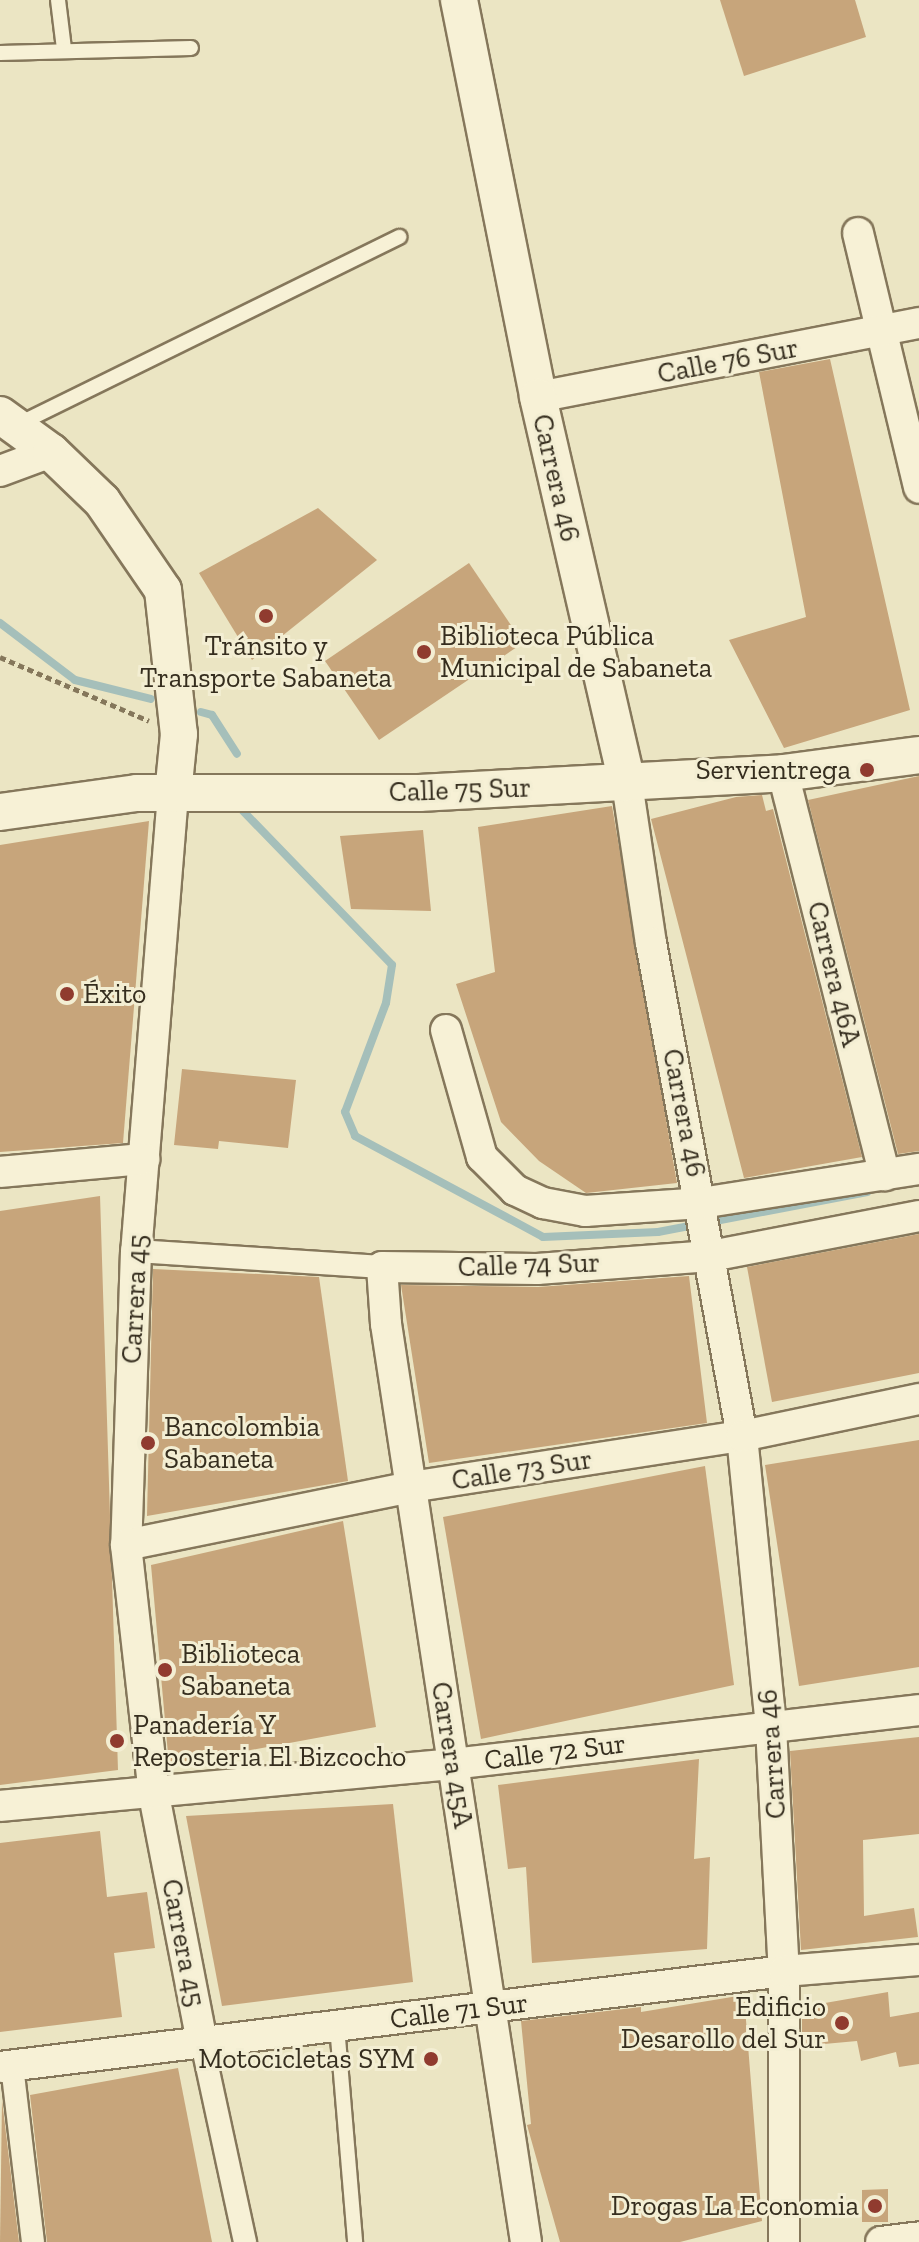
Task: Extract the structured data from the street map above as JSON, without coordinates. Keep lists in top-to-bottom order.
{
  "streets": {
    "street": [
      "Calle 76 Sur",
      "Carrera 46",
      "Calle 75 Sur",
      "Carrera 46A",
      "Calle 74 Sur",
      "Carrera 45",
      "Calle 73 Sur",
      "Calle 72 Sur",
      "Carrera 45A",
      "Calle 71 Sur"
    ]
  },
  "crossings": [
    ["Calle 76 Sur", "Carrera 46"],
    ["Carrera 46", "Calle 75 Sur"],
    ["Carrera 46", "Calle 74 Sur"],
    ["Carrera 46", "Calle 73 Sur"],
    ["Carrera 46", "Calle 72 Sur"],
    ["Carrera 46", "Calle 71 Sur"],
    ["Calle 75 Sur", "Carrera 46A"],
    ["Calle 75 Sur", "Carrera 45"],
    ["Carrera 46A", "Calle 74 Sur"],
    ["Calle 74 Sur", "Carrera 45"],
    ["Calle 74 Sur", "Carrera 45A"],
    ["Carrera 45", "Calle 73 Sur"],
    ["Carrera 45", "Calle 72 Sur"],
    ["Carrera 45", "Calle 71 Sur"],
    ["Calle 73 Sur", "Carrera 45A"],
    ["Calle 72 Sur", "Carrera 45A"],
    ["Carrera 45A", "Calle 71 Sur"]
  ],
  "places": [
    "Tránsito y Transporte Sabaneta",
    "Biblioteca Pública Municipal de Sabaneta",
    "Servientrega",
    "Éxito",
    "Bancolombia Sabaneta",
    "Biblioteca Sabaneta",
    "Panadería Y Reposteria El Bizcocho",
    "Edificio Desarollo del Sur",
    "Motocicletas SYM",
    "Drogas La Economia"
  ]
}
